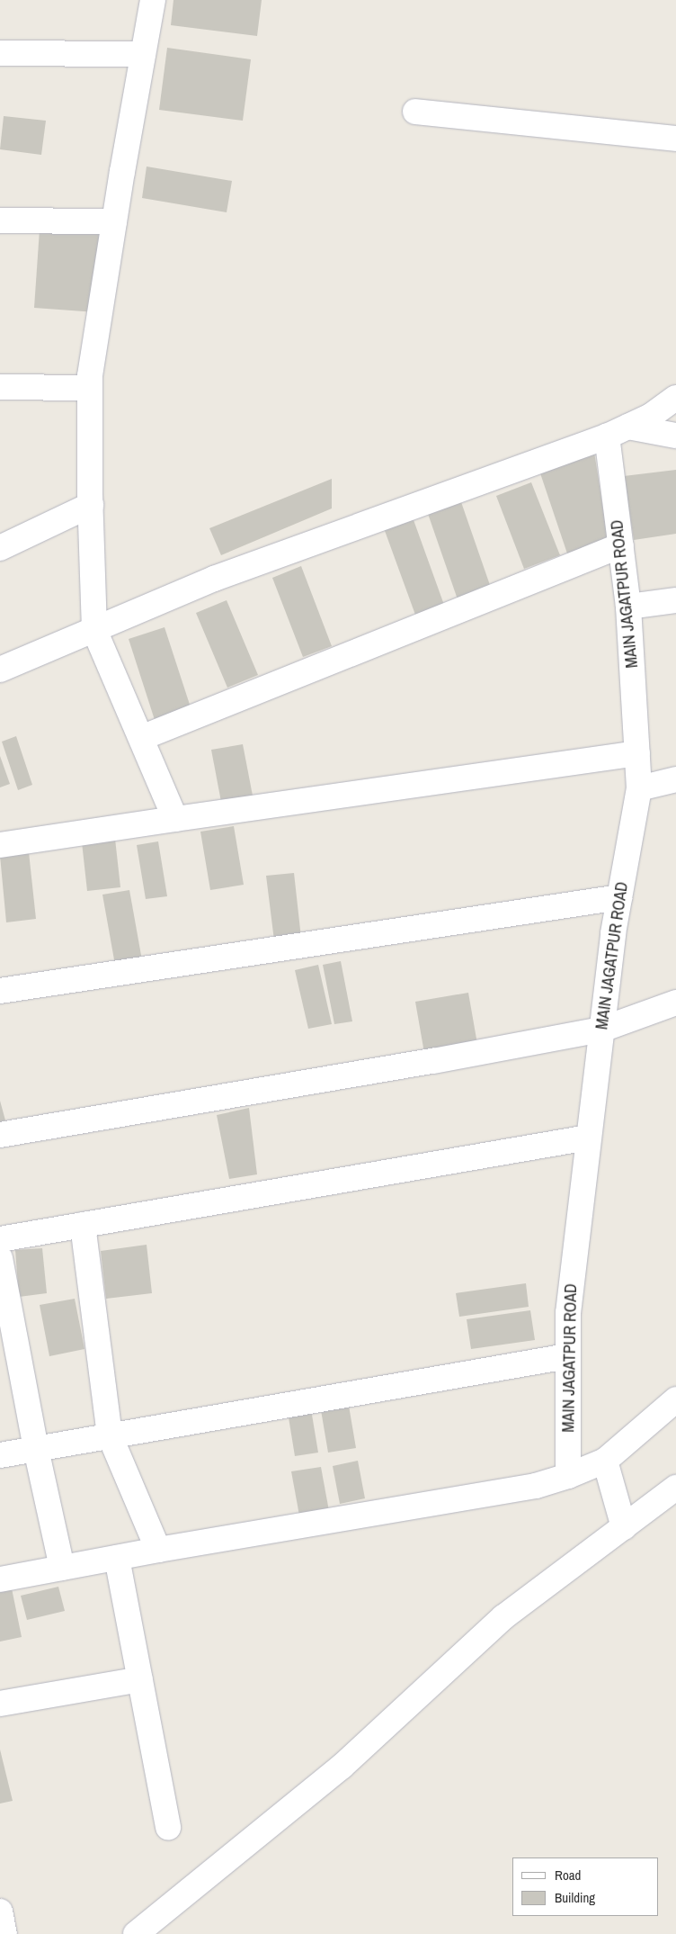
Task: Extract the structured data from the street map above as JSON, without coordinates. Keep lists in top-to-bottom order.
{
  "streets": {
    "street": ["MAIN JAGATPUR ROAD"]
  },
  "legend": ["Road", "Building"]
}
